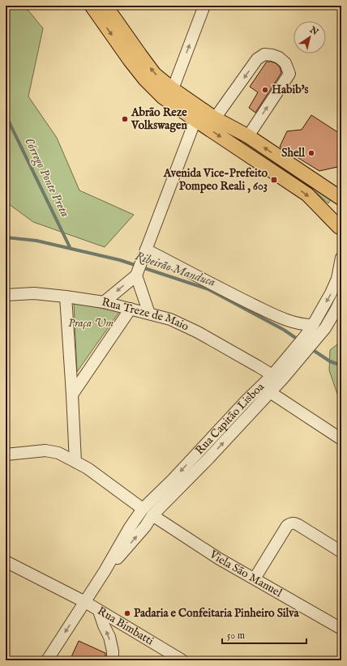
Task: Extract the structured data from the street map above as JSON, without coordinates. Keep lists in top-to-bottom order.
{
  "streets": {
    "street": [
      "Rua Treze de Maio",
      "Rua Capitão Lisboa",
      "Viela São Manuel",
      "Rua Bimbatti"
    ]
  },
  "crossings": [
    ["Rua Treze de Maio", "Rua Capitão Lisboa"],
    ["Rua Capitão Lisboa", "Viela São Manuel"],
    ["Rua Capitão Lisboa", "Rua Bimbatti"]
  ],
  "water": ["Córrego Ponte Preta", "Ribeirão Manduca"],
  "parks": ["Praça Um"],
  "places": {
    "other": [
      "Habib's",
      "Abrão Reze Volkswagen",
      "Shell",
      "Padaria e Confeitaria Pinheiro Silva"
    ],
    "transit": ["Avenida Vice-Prefeito Pompeo Reali , 603"]
  },
  "scale_bar": "50 m",
  "north": "top right"
}
